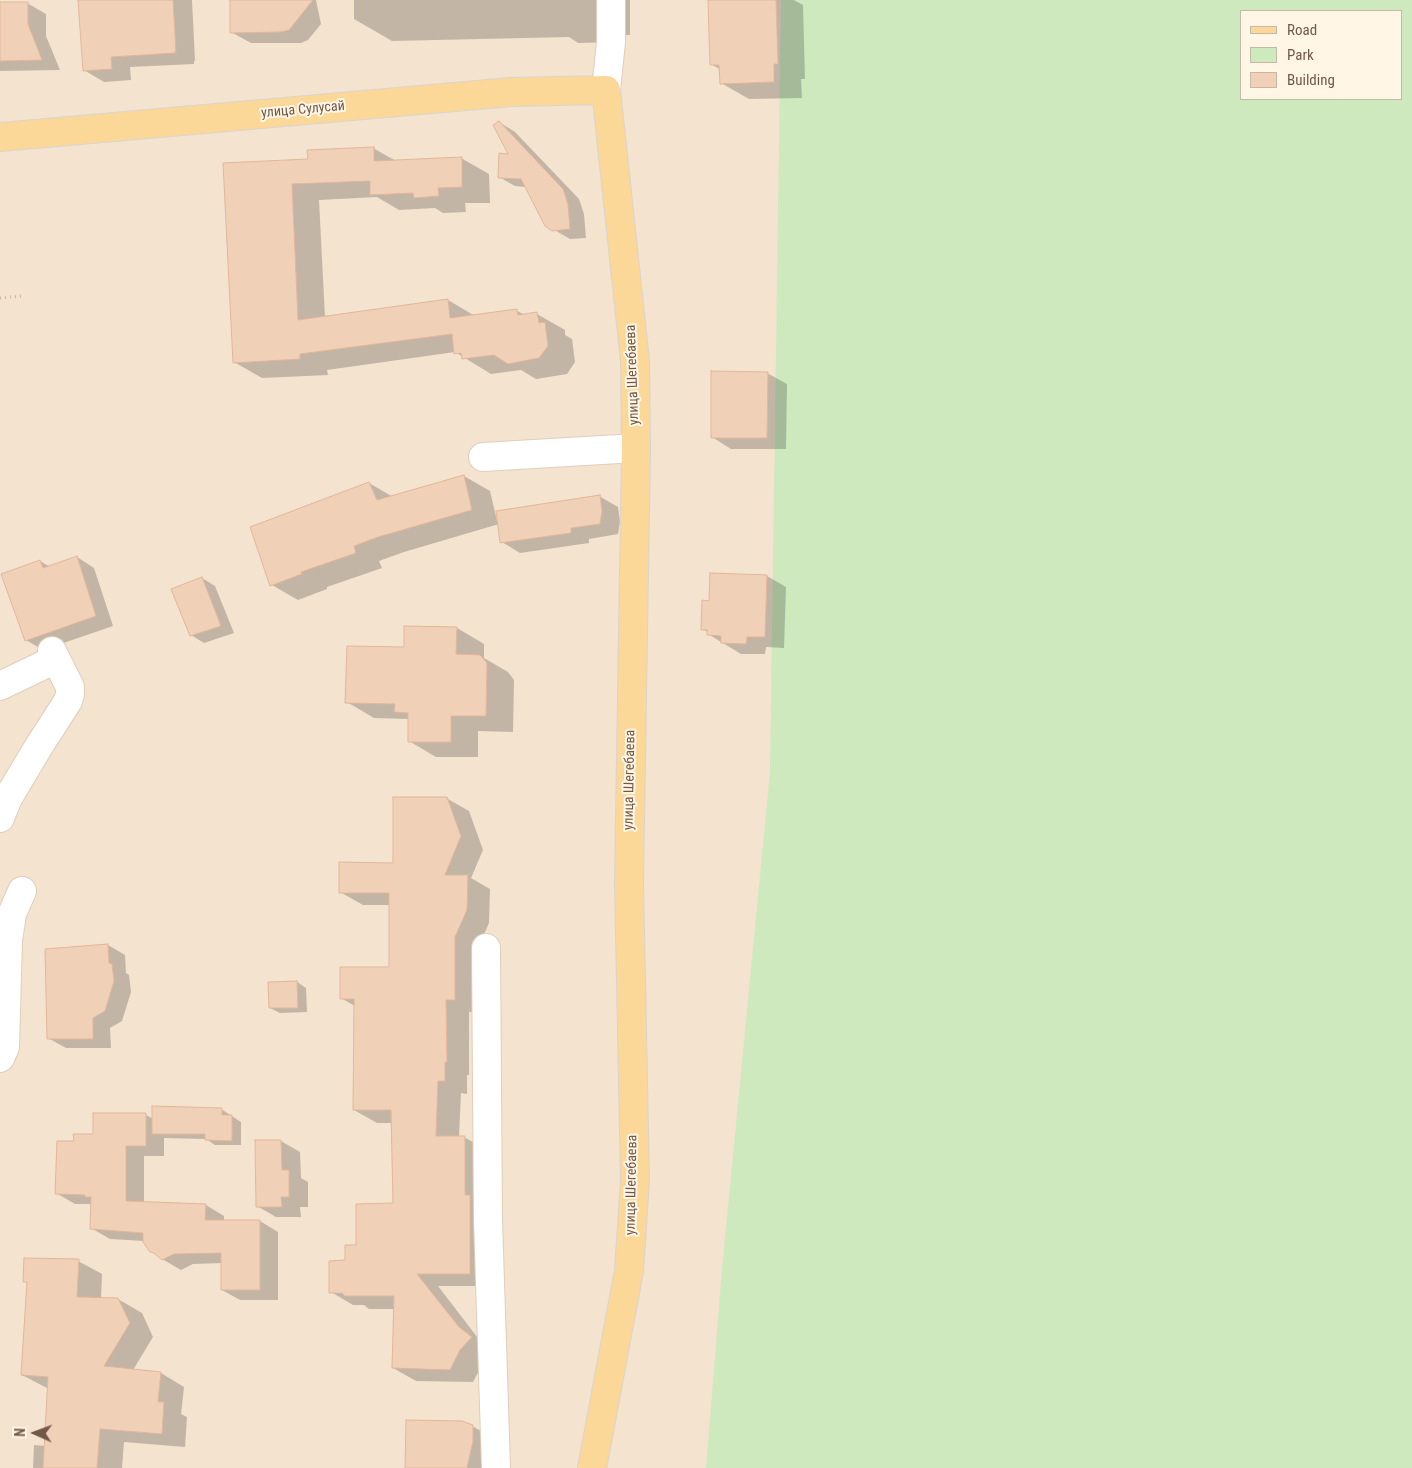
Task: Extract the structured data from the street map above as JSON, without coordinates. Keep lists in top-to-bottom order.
{
  "streets": {
    "main road": ["улица Сулусай", "улица Шегебаева"]
  },
  "crossings": [
    ["улица Сулусай", "улица Шегебаева"]
  ],
  "legend": ["Road", "Park", "Building"],
  "north": "left"
}
